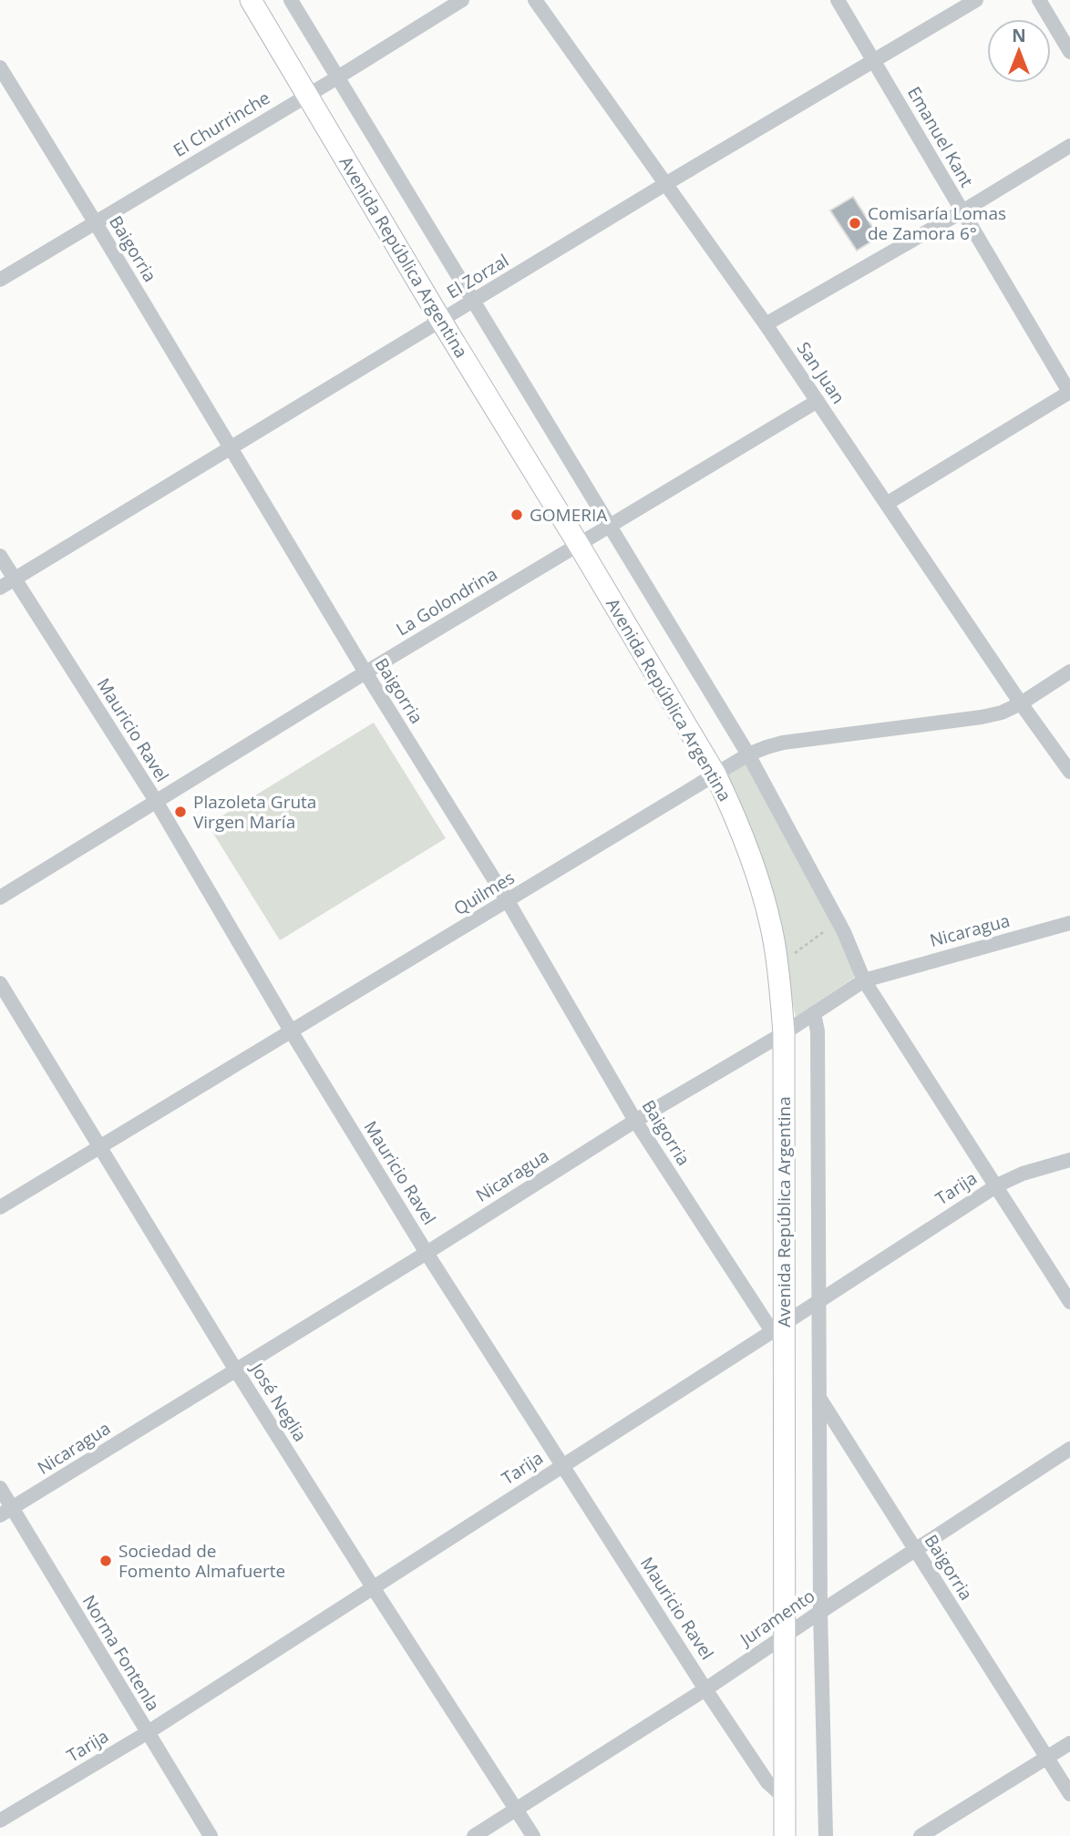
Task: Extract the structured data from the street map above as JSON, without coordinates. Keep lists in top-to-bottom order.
{
  "streets": {
    "main road": ["Avenida República Argentina"],
    "street": [
      "El Churrinche",
      "Emanuel Kant",
      "Baigorria",
      "El Zorzal",
      "San Juan",
      "La Golondrina",
      "Mauricio Ravel",
      "Quilmes",
      "Nicaragua",
      "Tarija",
      "José Neglia",
      "Juramento",
      "Norma Fontenla"
    ]
  },
  "crossings": [
    ["El Churrinche", "Baigorria"],
    ["El Churrinche", "Avenida República Argentina"],
    ["Emanuel Kant", "El Zorzal"],
    ["Baigorria", "Avenida República Argentina"],
    ["Baigorria", "El Zorzal"],
    ["Baigorria", "La Golondrina"],
    ["Baigorria", "Quilmes"],
    ["Baigorria", "Nicaragua"],
    ["Baigorria", "Tarija"],
    ["Baigorria", "Juramento"],
    ["Avenida República Argentina", "El Zorzal"],
    ["Avenida República Argentina", "La Golondrina"],
    ["Avenida República Argentina", "Mauricio Ravel"],
    ["Avenida República Argentina", "Quilmes"],
    ["Avenida República Argentina", "Nicaragua"],
    ["Avenida República Argentina", "Tarija"],
    ["Avenida República Argentina", "Juramento"],
    ["El Zorzal", "San Juan"],
    ["El Zorzal", "Mauricio Ravel"],
    ["San Juan", "La Golondrina"],
    ["San Juan", "Quilmes"],
    ["La Golondrina", "Mauricio Ravel"],
    ["Mauricio Ravel", "Quilmes"],
    ["Mauricio Ravel", "Nicaragua"],
    ["Mauricio Ravel", "Tarija"],
    ["Mauricio Ravel", "Juramento"],
    ["Quilmes", "José Neglia"],
    ["Nicaragua", "José Neglia"],
    ["Nicaragua", "Norma Fontenla"],
    ["Tarija", "José Neglia"],
    ["Tarija", "Norma Fontenla"],
    ["José Neglia", "Juramento"]
  ],
  "places": [
    "Comisaría Lomas de Zamora 6°",
    "GOMERIA",
    "Plazoleta Gruta Virgen María",
    "Sociedad de Fomento Almafuerte"
  ],
  "north": "top"
}
